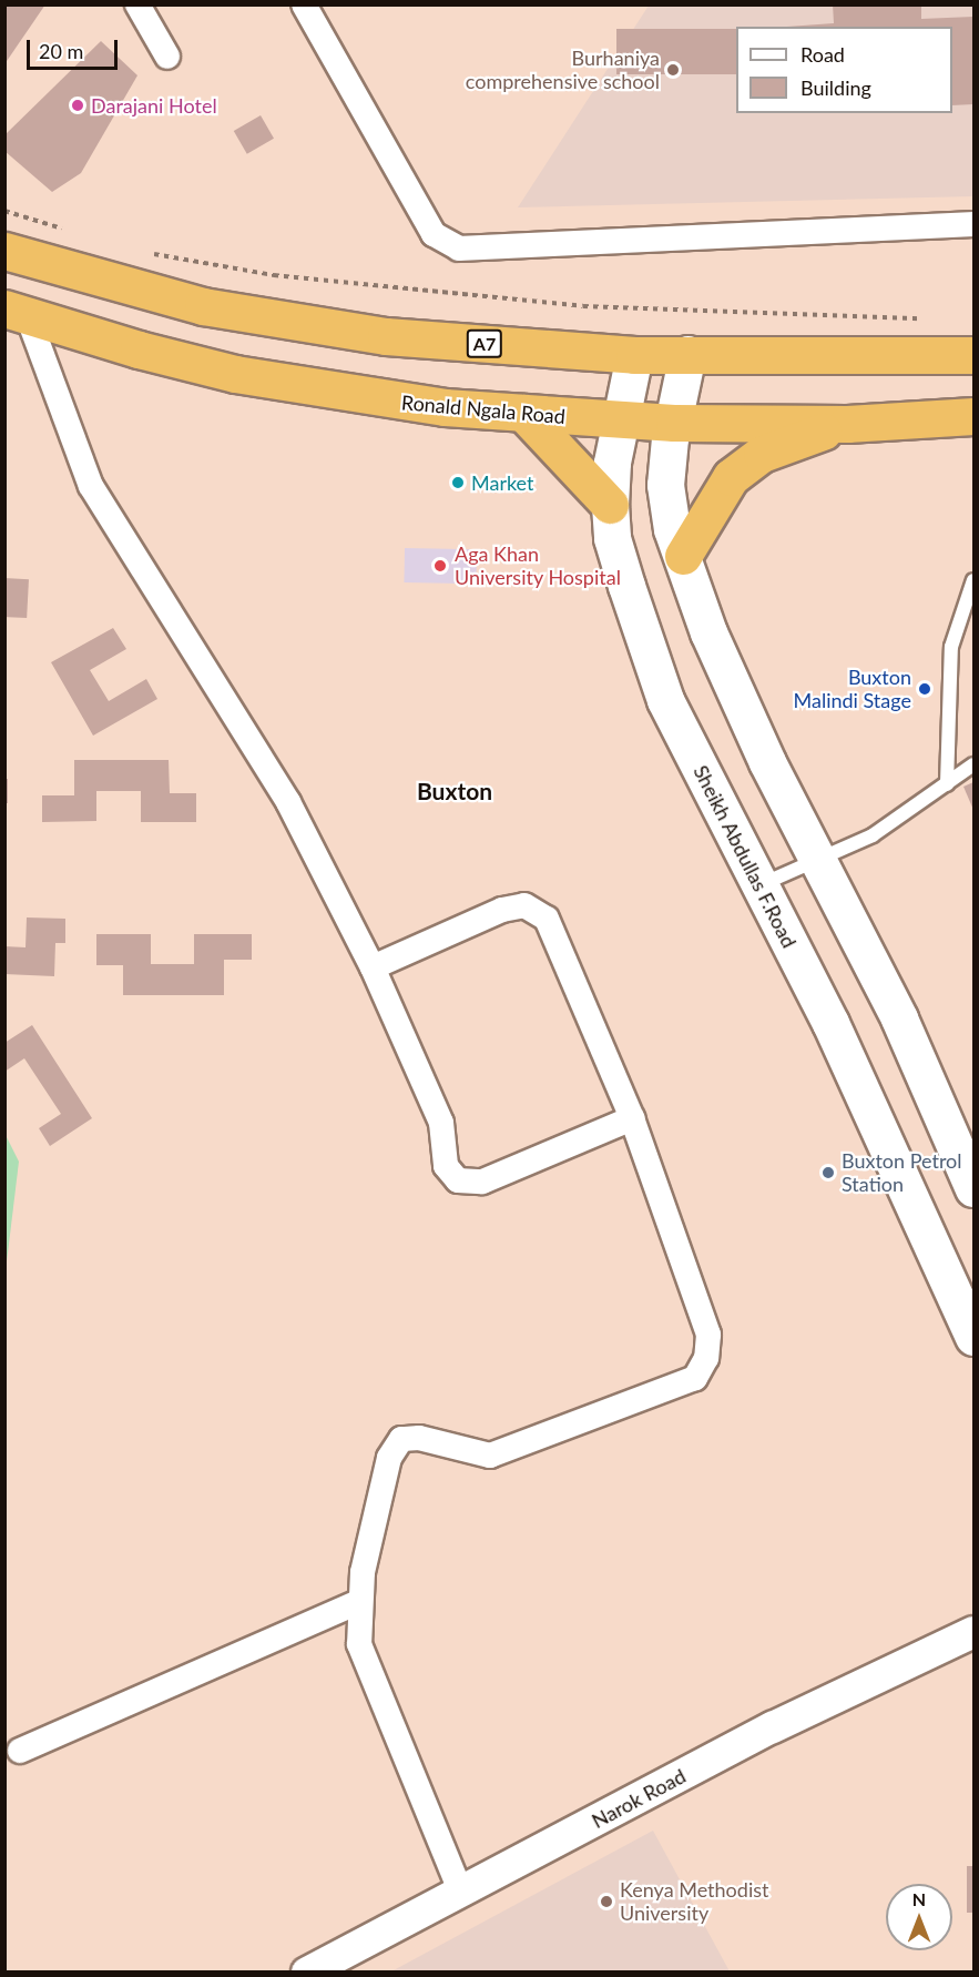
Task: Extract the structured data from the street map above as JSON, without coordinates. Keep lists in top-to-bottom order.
{
  "streets": {
    "highway": ["A7", "Ronald Ngala Road"],
    "main road": ["Sheikh Abdullas F.Road"],
    "street": ["Narok Road"]
  },
  "crossings": [
    ["A7", "Sheikh Abdullas F.Road"],
    ["Ronald Ngala Road", "Sheikh Abdullas F.Road"]
  ],
  "districts": ["Buxton"],
  "places": [
    "Burhaniya comprehensive school",
    "Darajani Hotel",
    "Market",
    "Aga Khan University Hospital",
    "Buxton Malindi Stage",
    "Buxton Petrol Station",
    "Kenya Methodist University"
  ],
  "legend": ["Road", "Building"],
  "scale_bar": "20 m",
  "north": "top"
}
